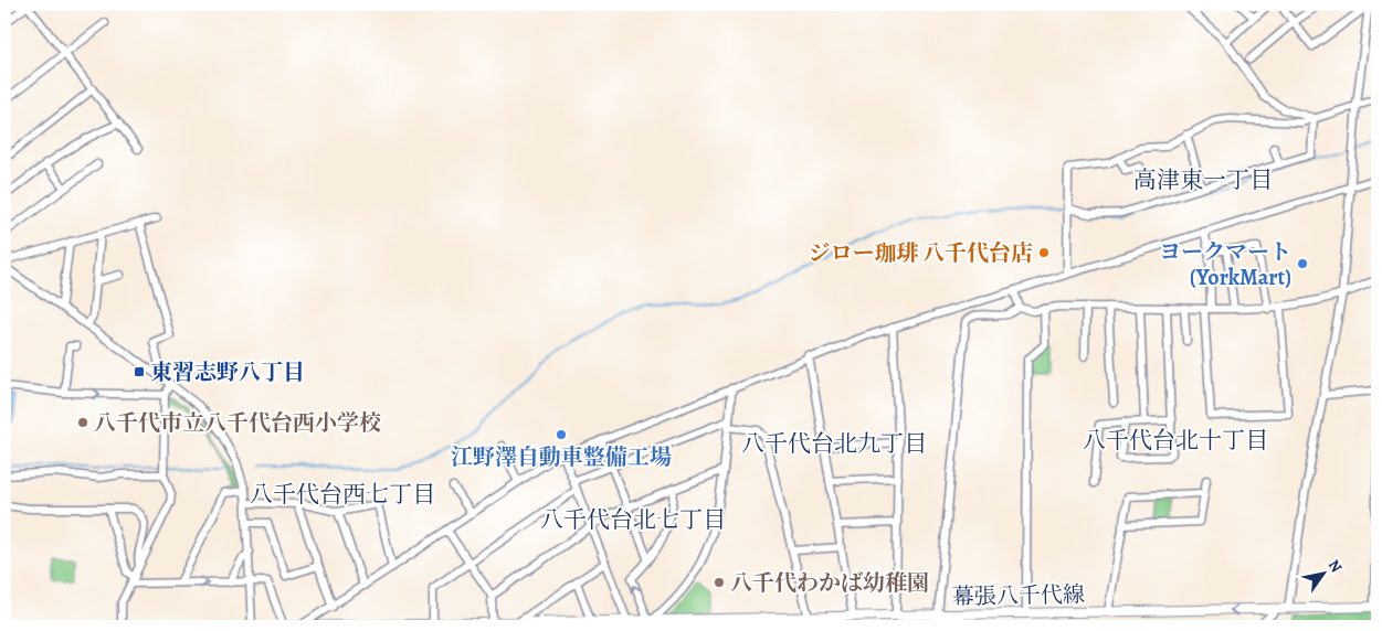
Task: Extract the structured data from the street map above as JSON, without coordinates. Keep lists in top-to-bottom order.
{
  "streets": {
    "main road": ["幕張八千代線"]
  },
  "districts": [
    "高津東一丁目",
    "八千代台北十丁目",
    "八千代台北九丁目",
    "八千代台西七丁目",
    "八千代台北七丁目"
  ],
  "places": {
    "other": [
      "ジロー珈琲 八千代台店",
      "ヨークマート (YorkMart)",
      "八千代市立八千代台西小学校",
      "江野澤自動車整備工場",
      "八千代わかば幼稚園"
    ],
    "transit": ["東習志野八丁目"]
  },
  "north": "top right"
}
